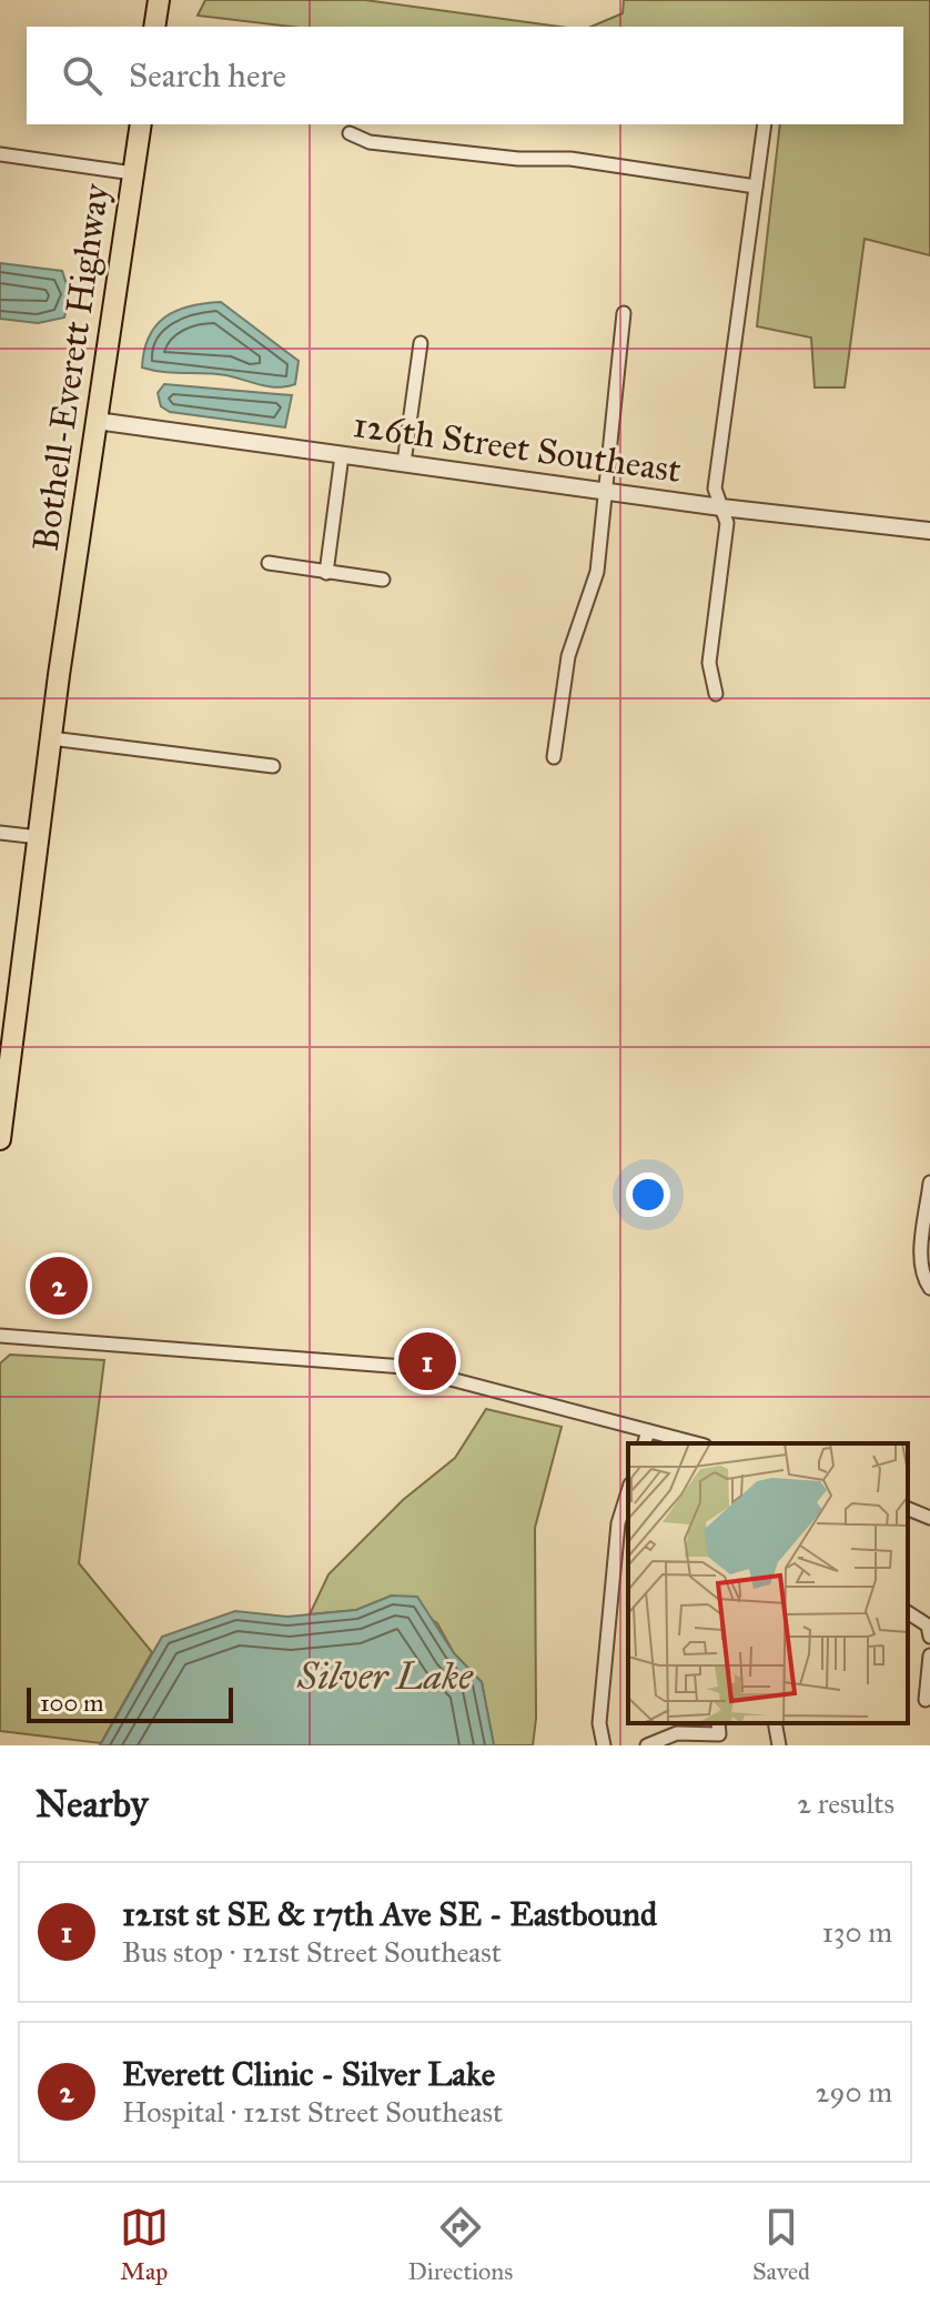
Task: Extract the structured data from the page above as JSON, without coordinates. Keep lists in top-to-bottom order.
{
  "streets": {
    "main road": ["Bothell-Everett Highway"],
    "street": ["126th Street Southeast"]
  },
  "crossings": [
    ["Bothell-Everett Highway", "126th Street Southeast"]
  ],
  "water": ["Silver Lake"],
  "scale_bar": "100 m",
  "page": {
    "search": "Search here",
    "pins": ["2", "1"],
    "scale": "100 m",
    "heading": ["Nearby", "2 results"],
    "list": [
      {
        "mark": "1",
        "name": "121st st SE & 17th Ave SE - Eastbound",
        "note": "Bus stop · 121st Street Southeast",
        "value": "130 m"
      },
      {
        "mark": "2",
        "name": "Everett Clinic - Silver Lake",
        "note": "Hospital · 121st Street Southeast",
        "value": "290 m"
      }
    ],
    "nav": ["Map", "Directions", "Saved"]
  }
}
